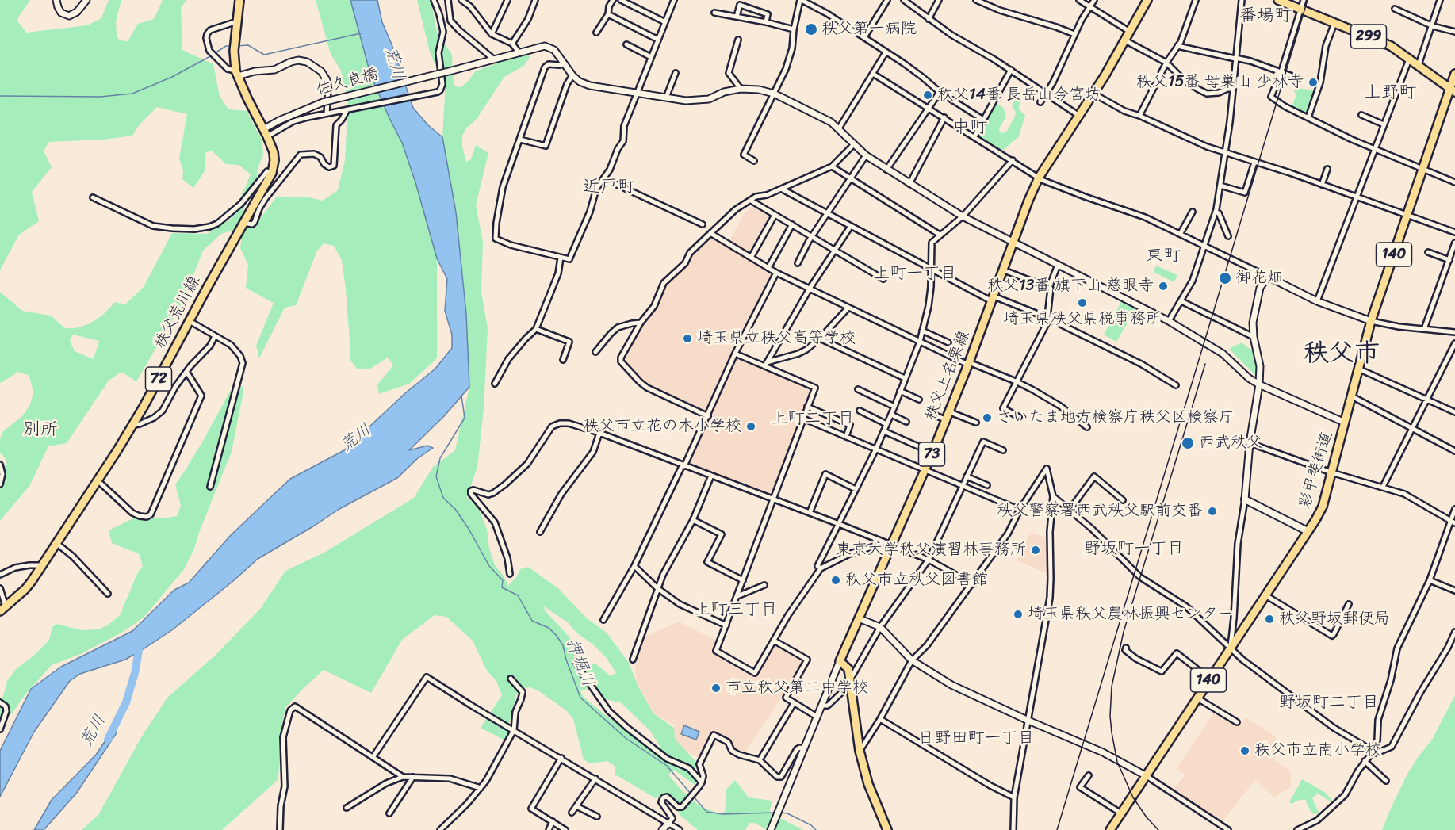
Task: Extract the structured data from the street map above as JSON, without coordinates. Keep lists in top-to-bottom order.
{
  "streets": {
    "main road": [
      "299",
      "140",
      "秩父荒川線",
      "秩父上名栗線",
      "72",
      "73",
      "彩甲斐街道"
    ],
    "street": ["佐久良橋"]
  },
  "crossings": [
    ["299", "彩甲斐街道"],
    ["佐久良橋", "秩父荒川線"]
  ],
  "districts": [
    "番場町",
    "上野町",
    "中町",
    "近戸町",
    "東町",
    "上町一丁目",
    "秩父市",
    "上町二丁目",
    "別所",
    "野坂町一丁目",
    "上町三丁目",
    "野坂町二丁目",
    "日野田町一丁目"
  ],
  "water": ["荒川", "押堀川"],
  "places": [
    "秩父第一病院",
    "秩父15番 母巣山 少林寺",
    "秩父14番 長岳山今宮坊",
    "御花畑",
    "秩父13番 旗下山 慈眼寺",
    "埼玉県秩父県税事務所",
    "埼玉県立秩父高等学校",
    "さいたま地方検察庁秩父区検察庁",
    "秩父市立花の木小学校",
    "西武秩父",
    "秩父警察署西武秩父駅前交番",
    "東京大学秩父演習林事務所",
    "秩父市立秩父図書館",
    "埼玉県秩父農林振興センター",
    "秩父野坂郵便局",
    "市立秩父第二中学校",
    "秩父市立南小学校"
  ]
}
